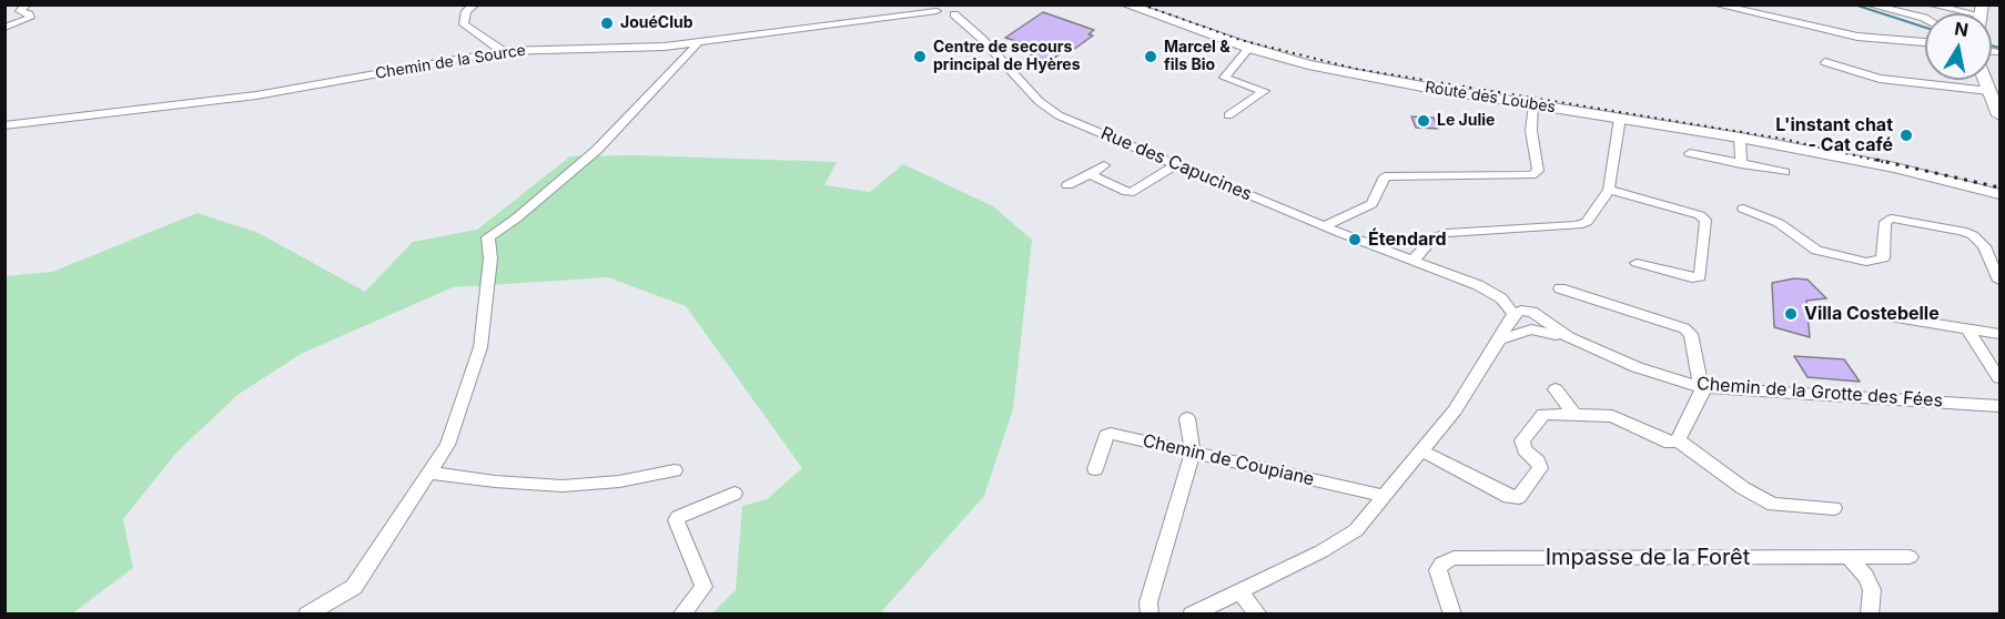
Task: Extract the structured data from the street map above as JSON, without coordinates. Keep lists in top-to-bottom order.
{
  "streets": {
    "main road": ["Route des Loubes"],
    "street": [
      "Chemin de la Source",
      "Rue des Capucines",
      "Chemin de la Grotte des Fées",
      "Chemin de Coupiane",
      "Impasse de la Forêt"
    ]
  },
  "crossings": [
    ["Chemin de la Source", "Rue des Capucines"],
    ["Rue des Capucines", "Chemin de la Grotte des Fées"]
  ],
  "places": [
    "JouéClub",
    "Centre de secours principal de Hyères",
    "Marcel & fils Bio",
    "Le Julie",
    "L'instant chat - Cat café",
    "Étendard",
    "Villa Costebelle"
  ],
  "north": "top"
}
